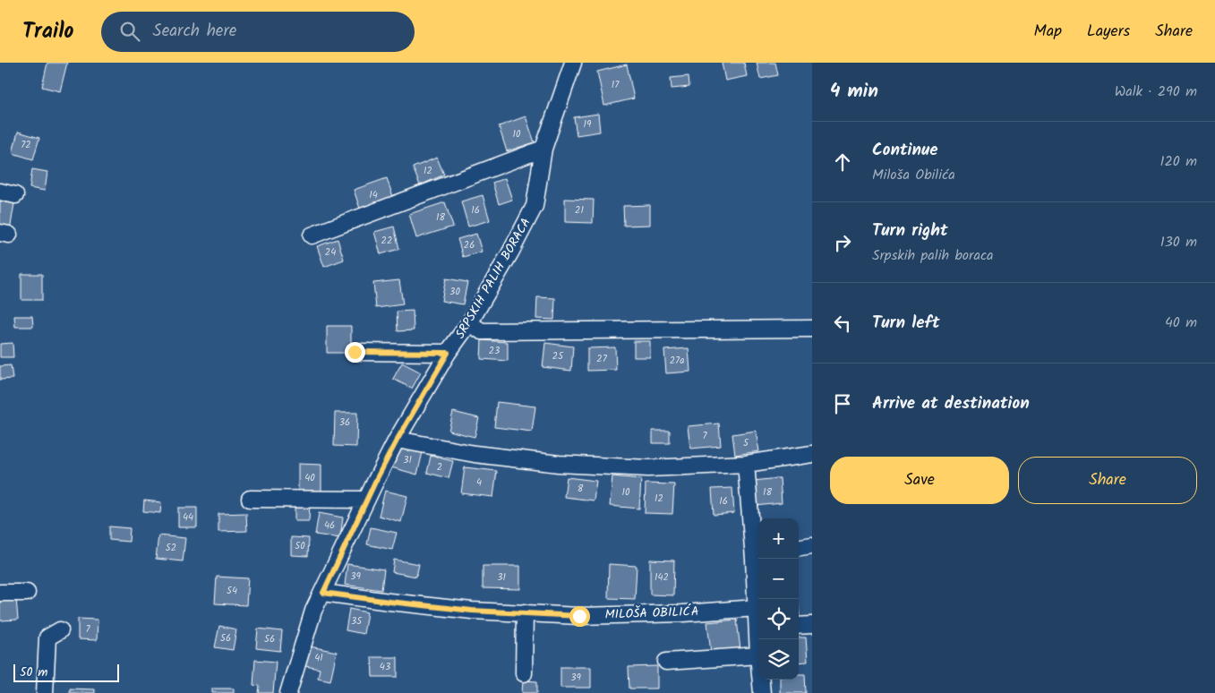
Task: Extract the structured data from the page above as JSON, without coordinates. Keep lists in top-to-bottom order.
{
  "streets": {
    "street": ["SRPSKIH PALIH BORACA", "MILOŠA OBILIĆA"]
  },
  "crossings": [
    ["SRPSKIH PALIH BORACA", "MILOŠA OBILIĆA"]
  ],
  "house_numbers": [
    "17",
    "19",
    "10",
    "72",
    "12",
    "14",
    "16",
    "21",
    "18",
    "22",
    "26",
    "24",
    "30",
    "23",
    "25",
    "27",
    "27a",
    "36",
    "7",
    "5",
    "31",
    "2",
    "40",
    "4",
    "8",
    "10",
    "18",
    "12",
    "16",
    "44",
    "46",
    "50",
    "52",
    "39",
    "31",
    "142",
    "54",
    "35",
    "7",
    "56",
    "56",
    "41",
    "43",
    "39"
  ],
  "scale_bar": "50 m",
  "page": {
    "header": "Trailo",
    "search": "Search here",
    "nav": ["Map", "Layers", "Share"],
    "heading": ["4 min", "Walk · 290 m"],
    "list": [
      ["Continue", "Miloša Obilića", "120 m"],
      ["Turn right", "Srpskih palih boraca", "130 m"],
      ["Turn left", "40 m"],
      "Arrive at destination"
    ],
    "buttons": ["Save", "Share"],
    "map_buttons": ["+", "−"],
    "scale": "50 m"
  }
}
